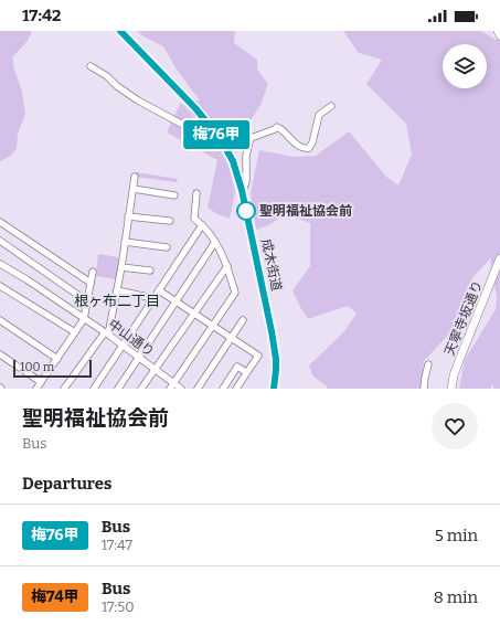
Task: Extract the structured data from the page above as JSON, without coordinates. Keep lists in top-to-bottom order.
{
  "streets": {
    "main road": ["成木街道"],
    "street": ["天寧寺坂通り", "中山通り"]
  },
  "districts": ["根ヶ布二丁目"],
  "places": ["聖明福祉協会前"],
  "lines": ["bus line 梅76甲"],
  "scale_bar": "100 m",
  "page": {
    "status": "17:42",
    "on_map": "梅76甲",
    "scale": "100 m",
    "heading": [
      ["聖明福祉協会前", "Bus"],
      "Departures"
    ],
    "list": [
      {
        "mark": "梅76甲",
        "name": "Bus",
        "note": "17:47",
        "value": "5 min"
      },
      {
        "mark": "梅74甲",
        "name": "Bus",
        "note": "17:50",
        "value": "8 min"
      }
    ]
  }
}
